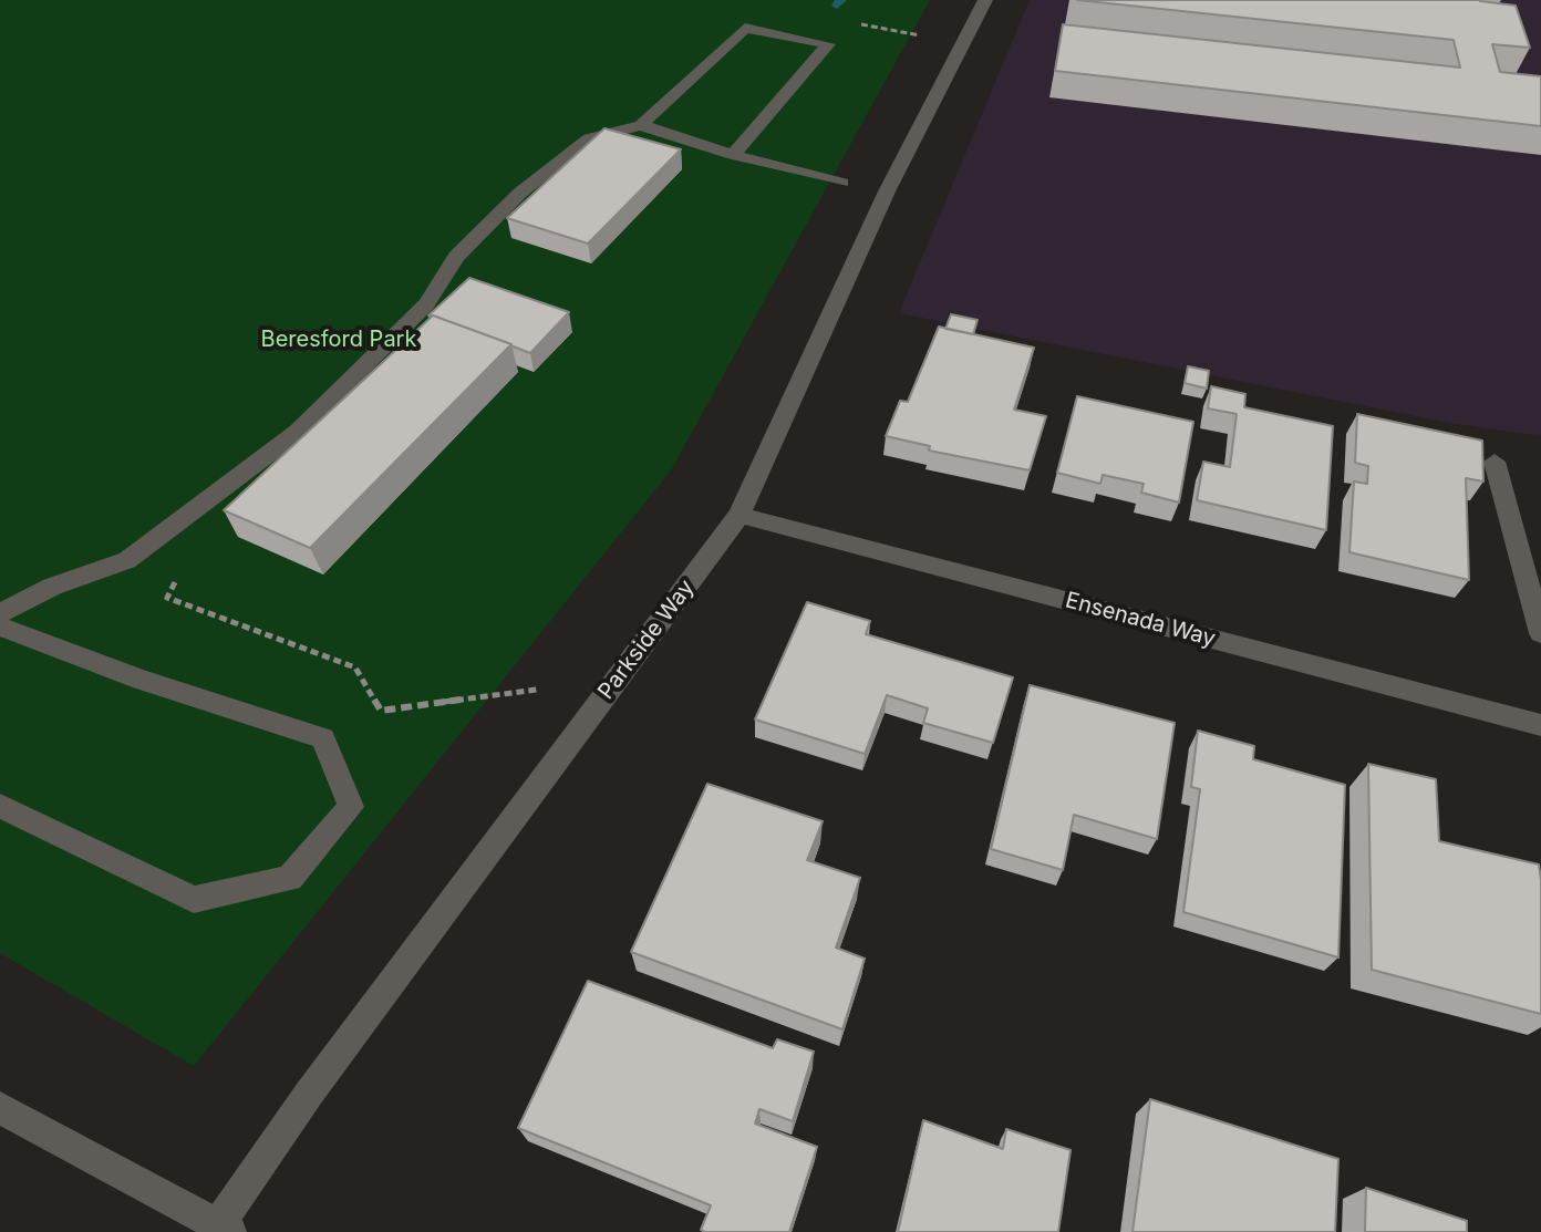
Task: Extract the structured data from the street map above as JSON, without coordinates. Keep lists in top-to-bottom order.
{
  "streets": {
    "street": ["Ensenada Way", "Parkside Way"]
  },
  "crossings": [
    ["Ensenada Way", "Parkside Way"]
  ],
  "parks": ["Beresford Park"]
}
